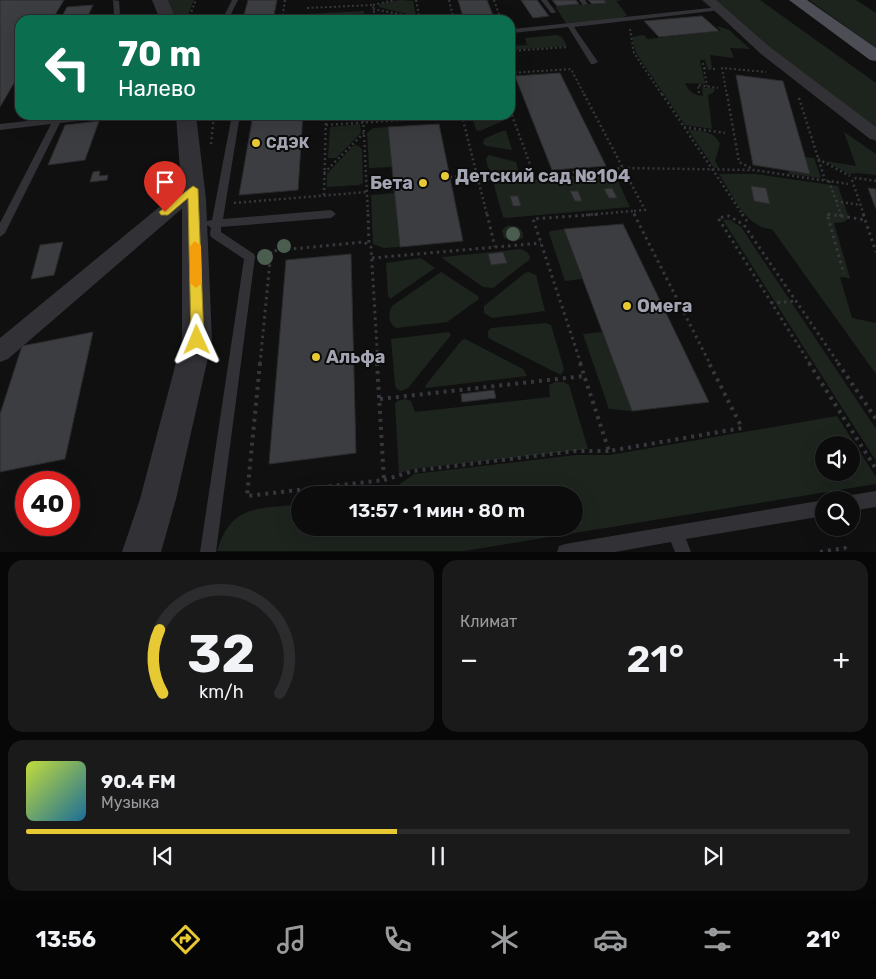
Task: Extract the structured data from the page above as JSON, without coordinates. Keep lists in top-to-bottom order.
{
  "places": [
    "СДЭК",
    "Детский сад №104",
    "Бета",
    "Омега",
    "Альфа"
  ],
  "page": {
    "turn": ["70 m", "Налево"],
    "limit": "40",
    "trip": "13:57 · 1 мин · 80 m",
    "tile": "Климат",
    "heat": ["−", "21°", "+"],
    "song": ["90.4 FM", "Музыка"],
    "tabs": ["13:56", "21°"],
    "gauge": ["32", "km/h"]
  }
}
